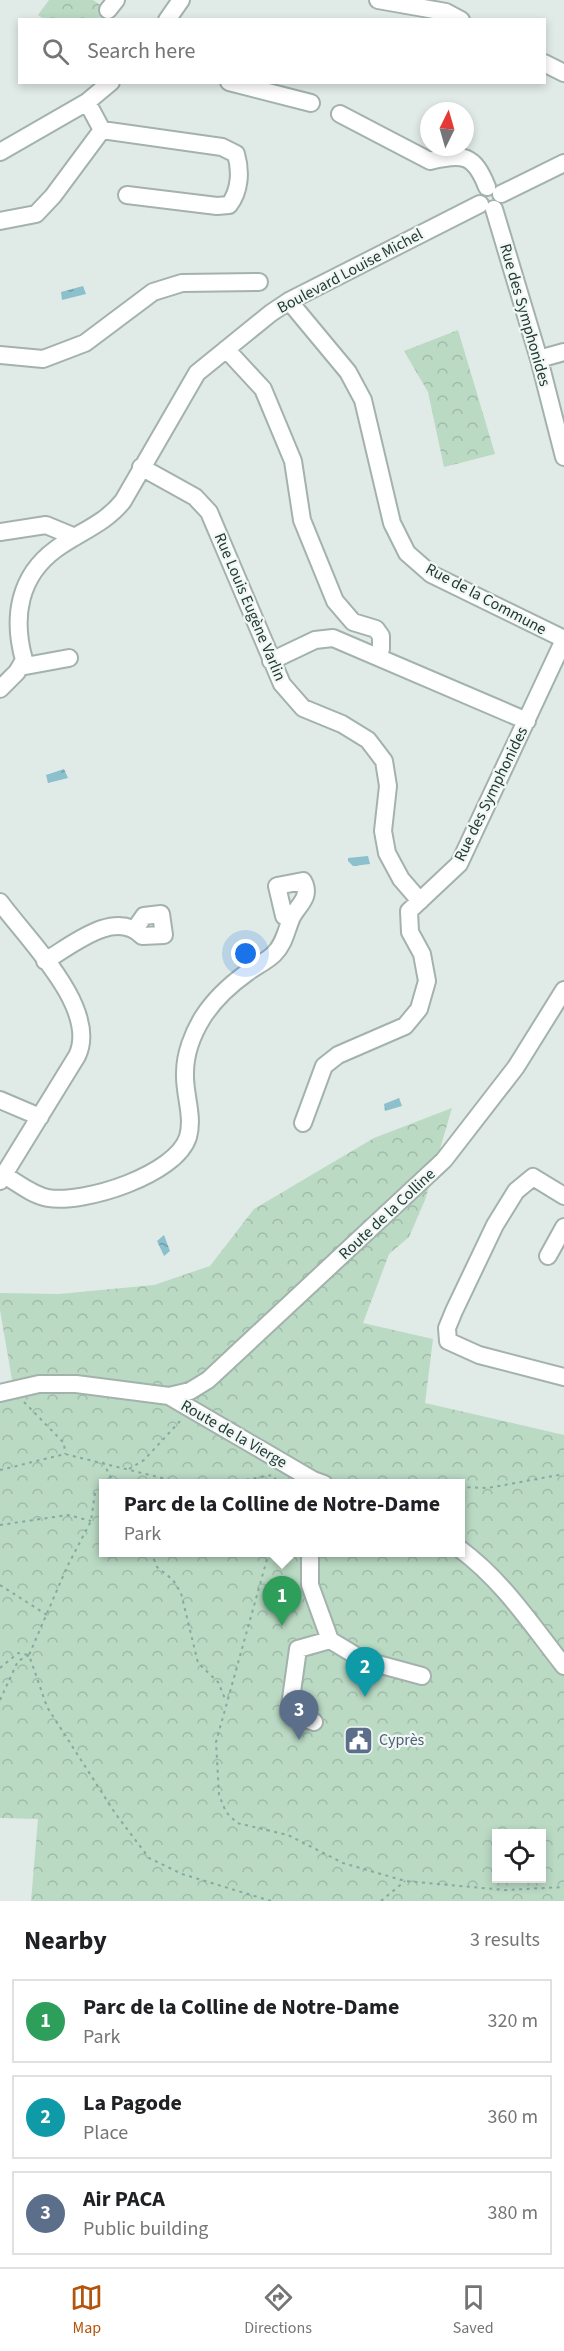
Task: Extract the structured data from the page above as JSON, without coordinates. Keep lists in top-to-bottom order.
{
  "streets": {
    "street": [
      "Boulevard Louise Michel",
      "Rue des Symphonides",
      "Rue de la Commune",
      "Rue Louis Eugène Varlin",
      "Route de la Colline",
      "Route de la Vierge"
    ]
  },
  "crossings": [
    ["Boulevard Louise Michel", "Rue des Symphonides"],
    ["Boulevard Louise Michel", "Rue de la Commune"],
    ["Boulevard Louise Michel", "Rue Louis Eugène Varlin"],
    ["Rue des Symphonides", "Rue de la Commune"],
    ["Rue des Symphonides", "Rue Louis Eugène Varlin"],
    ["Route de la Colline", "Route de la Vierge"]
  ],
  "places": {
    "public building": ["Cyprès"]
  },
  "north": "top",
  "page": {
    "search": "Search here",
    "popup": ["Parc de la Colline de Notre-Dame", "Park"],
    "pins": ["1", "2", "3"],
    "heading": ["Nearby", "3 results"],
    "list": [
      {
        "mark": "1",
        "name": "Parc de la Colline de Notre-Dame",
        "note": "Park",
        "value": "320 m"
      },
      {
        "mark": "2",
        "name": "La Pagode",
        "note": "Place",
        "value": "360 m"
      },
      {
        "mark": "3",
        "name": "Air PACA",
        "note": "Public building",
        "value": "380 m"
      }
    ],
    "nav": ["Map", "Directions", "Saved"]
  }
}
